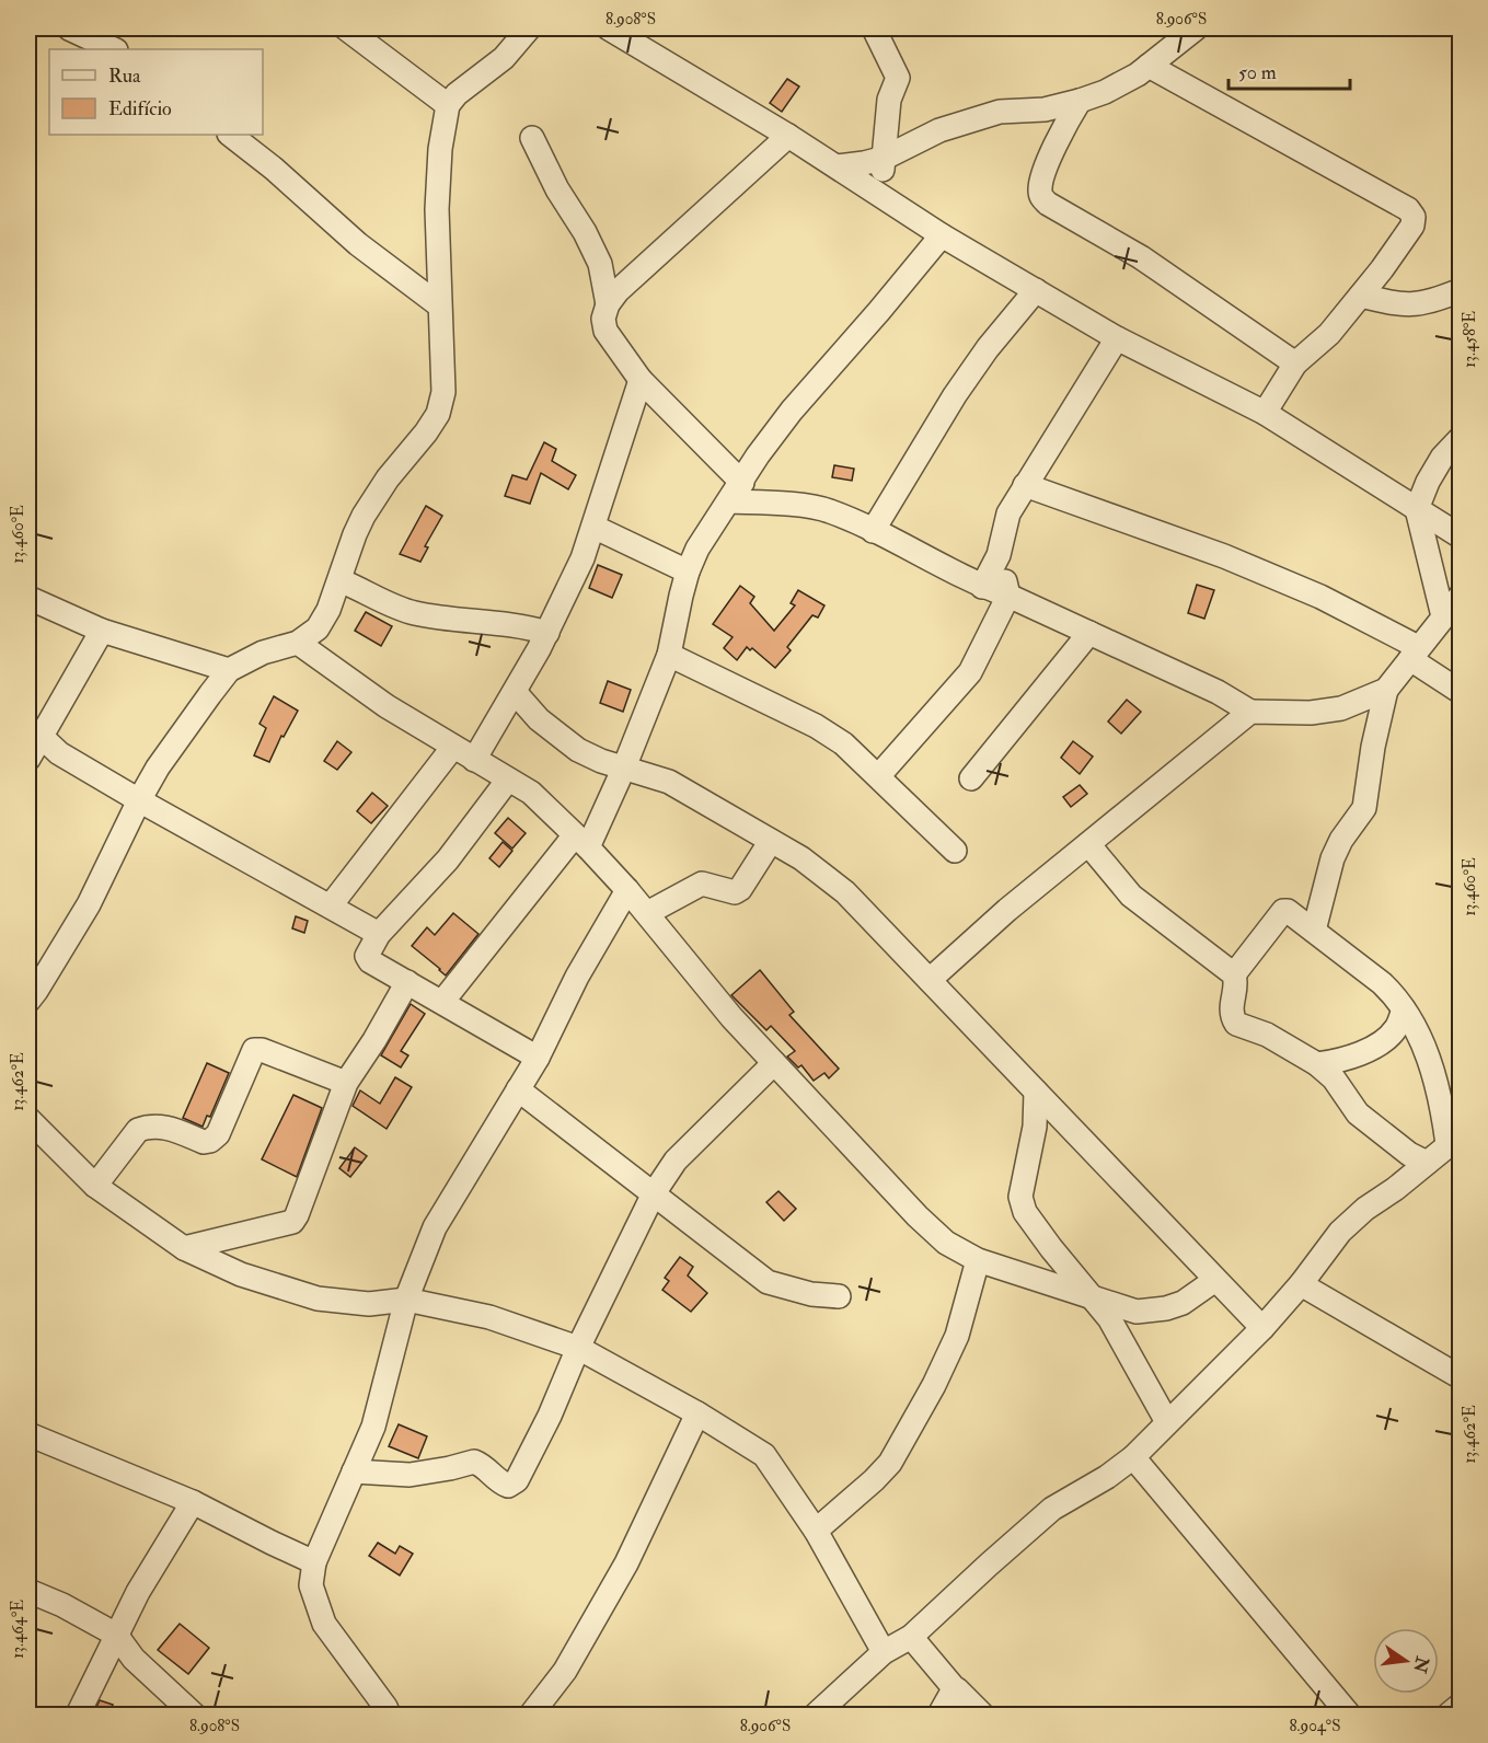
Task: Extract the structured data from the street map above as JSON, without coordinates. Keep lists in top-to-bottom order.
{
  "legend": ["Rua", "Edifício"],
  "scale_bar": "50 m",
  "north": "right",
  "coordinates": [
    "8.908°S",
    "8.906°S",
    "13.458°E",
    "13.460°E",
    "13.462°E",
    "13.464°E",
    "8.904°S"
  ]
}
